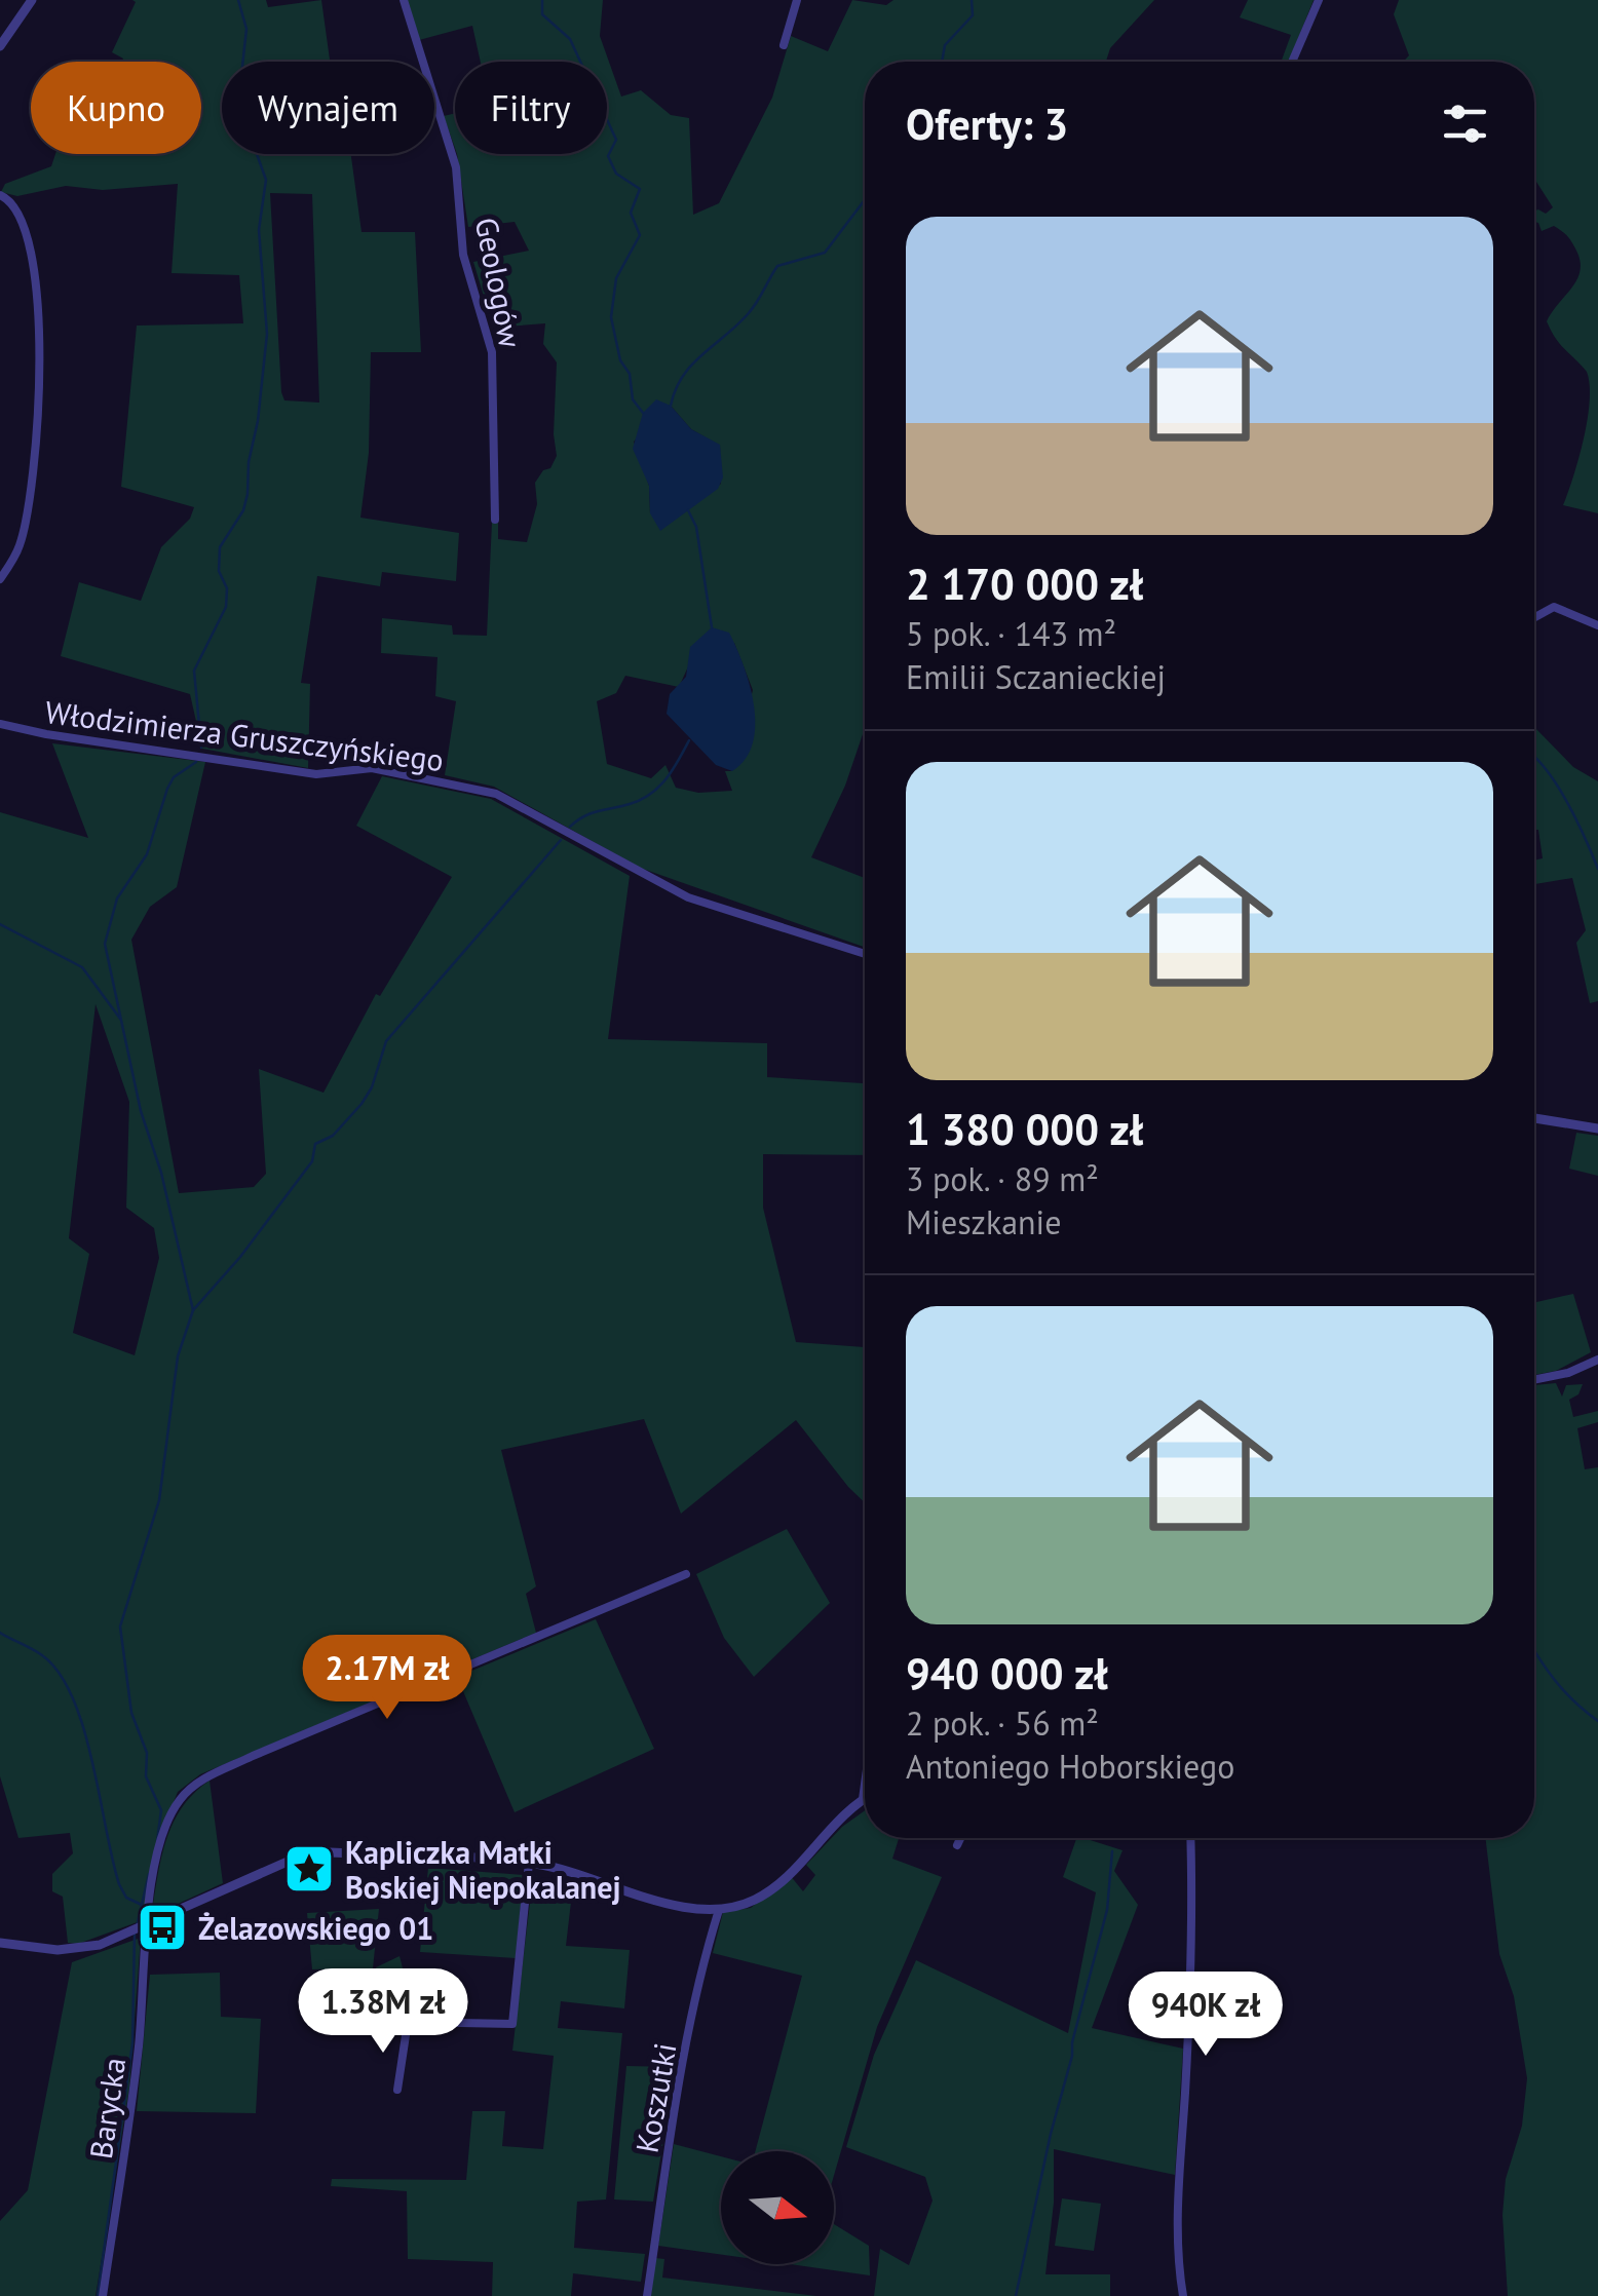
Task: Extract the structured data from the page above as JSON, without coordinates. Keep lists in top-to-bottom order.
{
  "streets": {
    "street": [
      "Geologów",
      "Włodzimierza Gruszczyńskiego",
      "Koszutki",
      "Barycka"
    ]
  },
  "places": {
    "place": ["Kapliczka Matki Boskiej Niepokalanej"],
    "bus stop": ["Żelazowskiego 01"]
  },
  "north": "right",
  "page": {
    "chip": ["Kupno", "Wynajem", "Filtry"],
    "heading": "Oferty: 3",
    "list": [
      {
        "name": "2 170 000 zł",
        "note": "5 pok. · 143 m² · Emilii Sczanieckiej"
      },
      {
        "name": "1 380 000 zł",
        "note": "3 pok. · 89 m² · Mieszkanie"
      },
      {
        "name": "940 000 zł",
        "note": "2 pok. · 56 m² · Antoniego Hoborskiego"
      }
    ],
    "price": ["2.17M zł", "1.38M zł", "940K zł"]
  }
}
